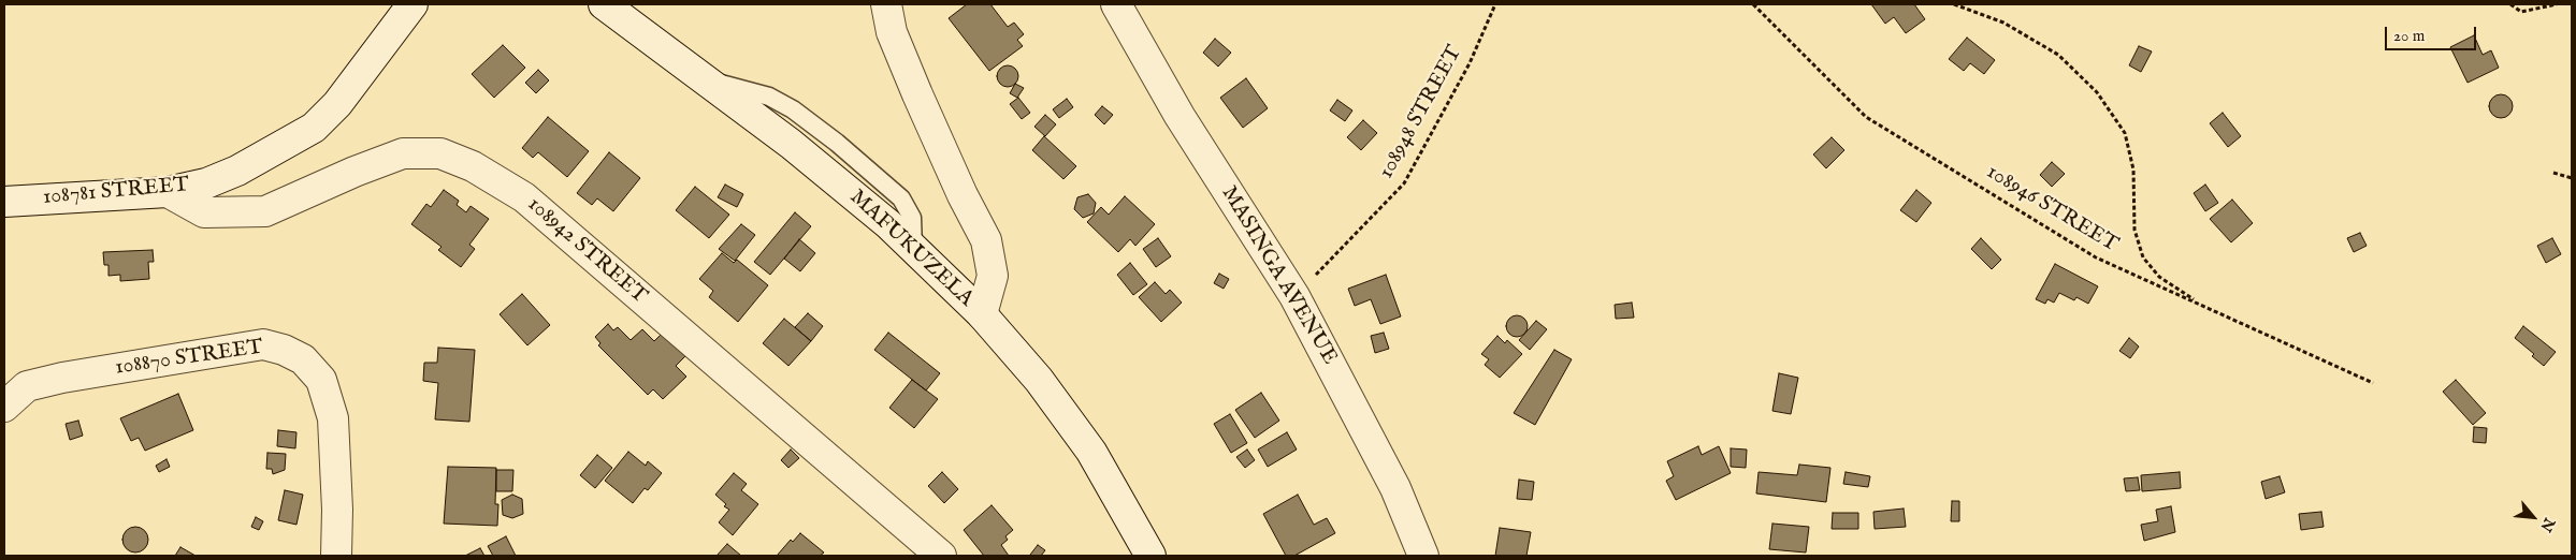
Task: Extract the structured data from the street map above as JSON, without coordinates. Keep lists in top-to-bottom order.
{
  "streets": {
    "street": [
      "108781 STREET",
      "MAFUKUZELA",
      "108942 STREET",
      "MASINGA AVENUE",
      "108870 STREET"
    ],
    "path": ["108948 STREET", "108946 STREET"]
  },
  "crossings": [
    ["108948 STREET", "MASINGA AVENUE"],
    ["108781 STREET", "108942 STREET"]
  ],
  "scale_bar": "20 m",
  "north": "bottom right"
}
